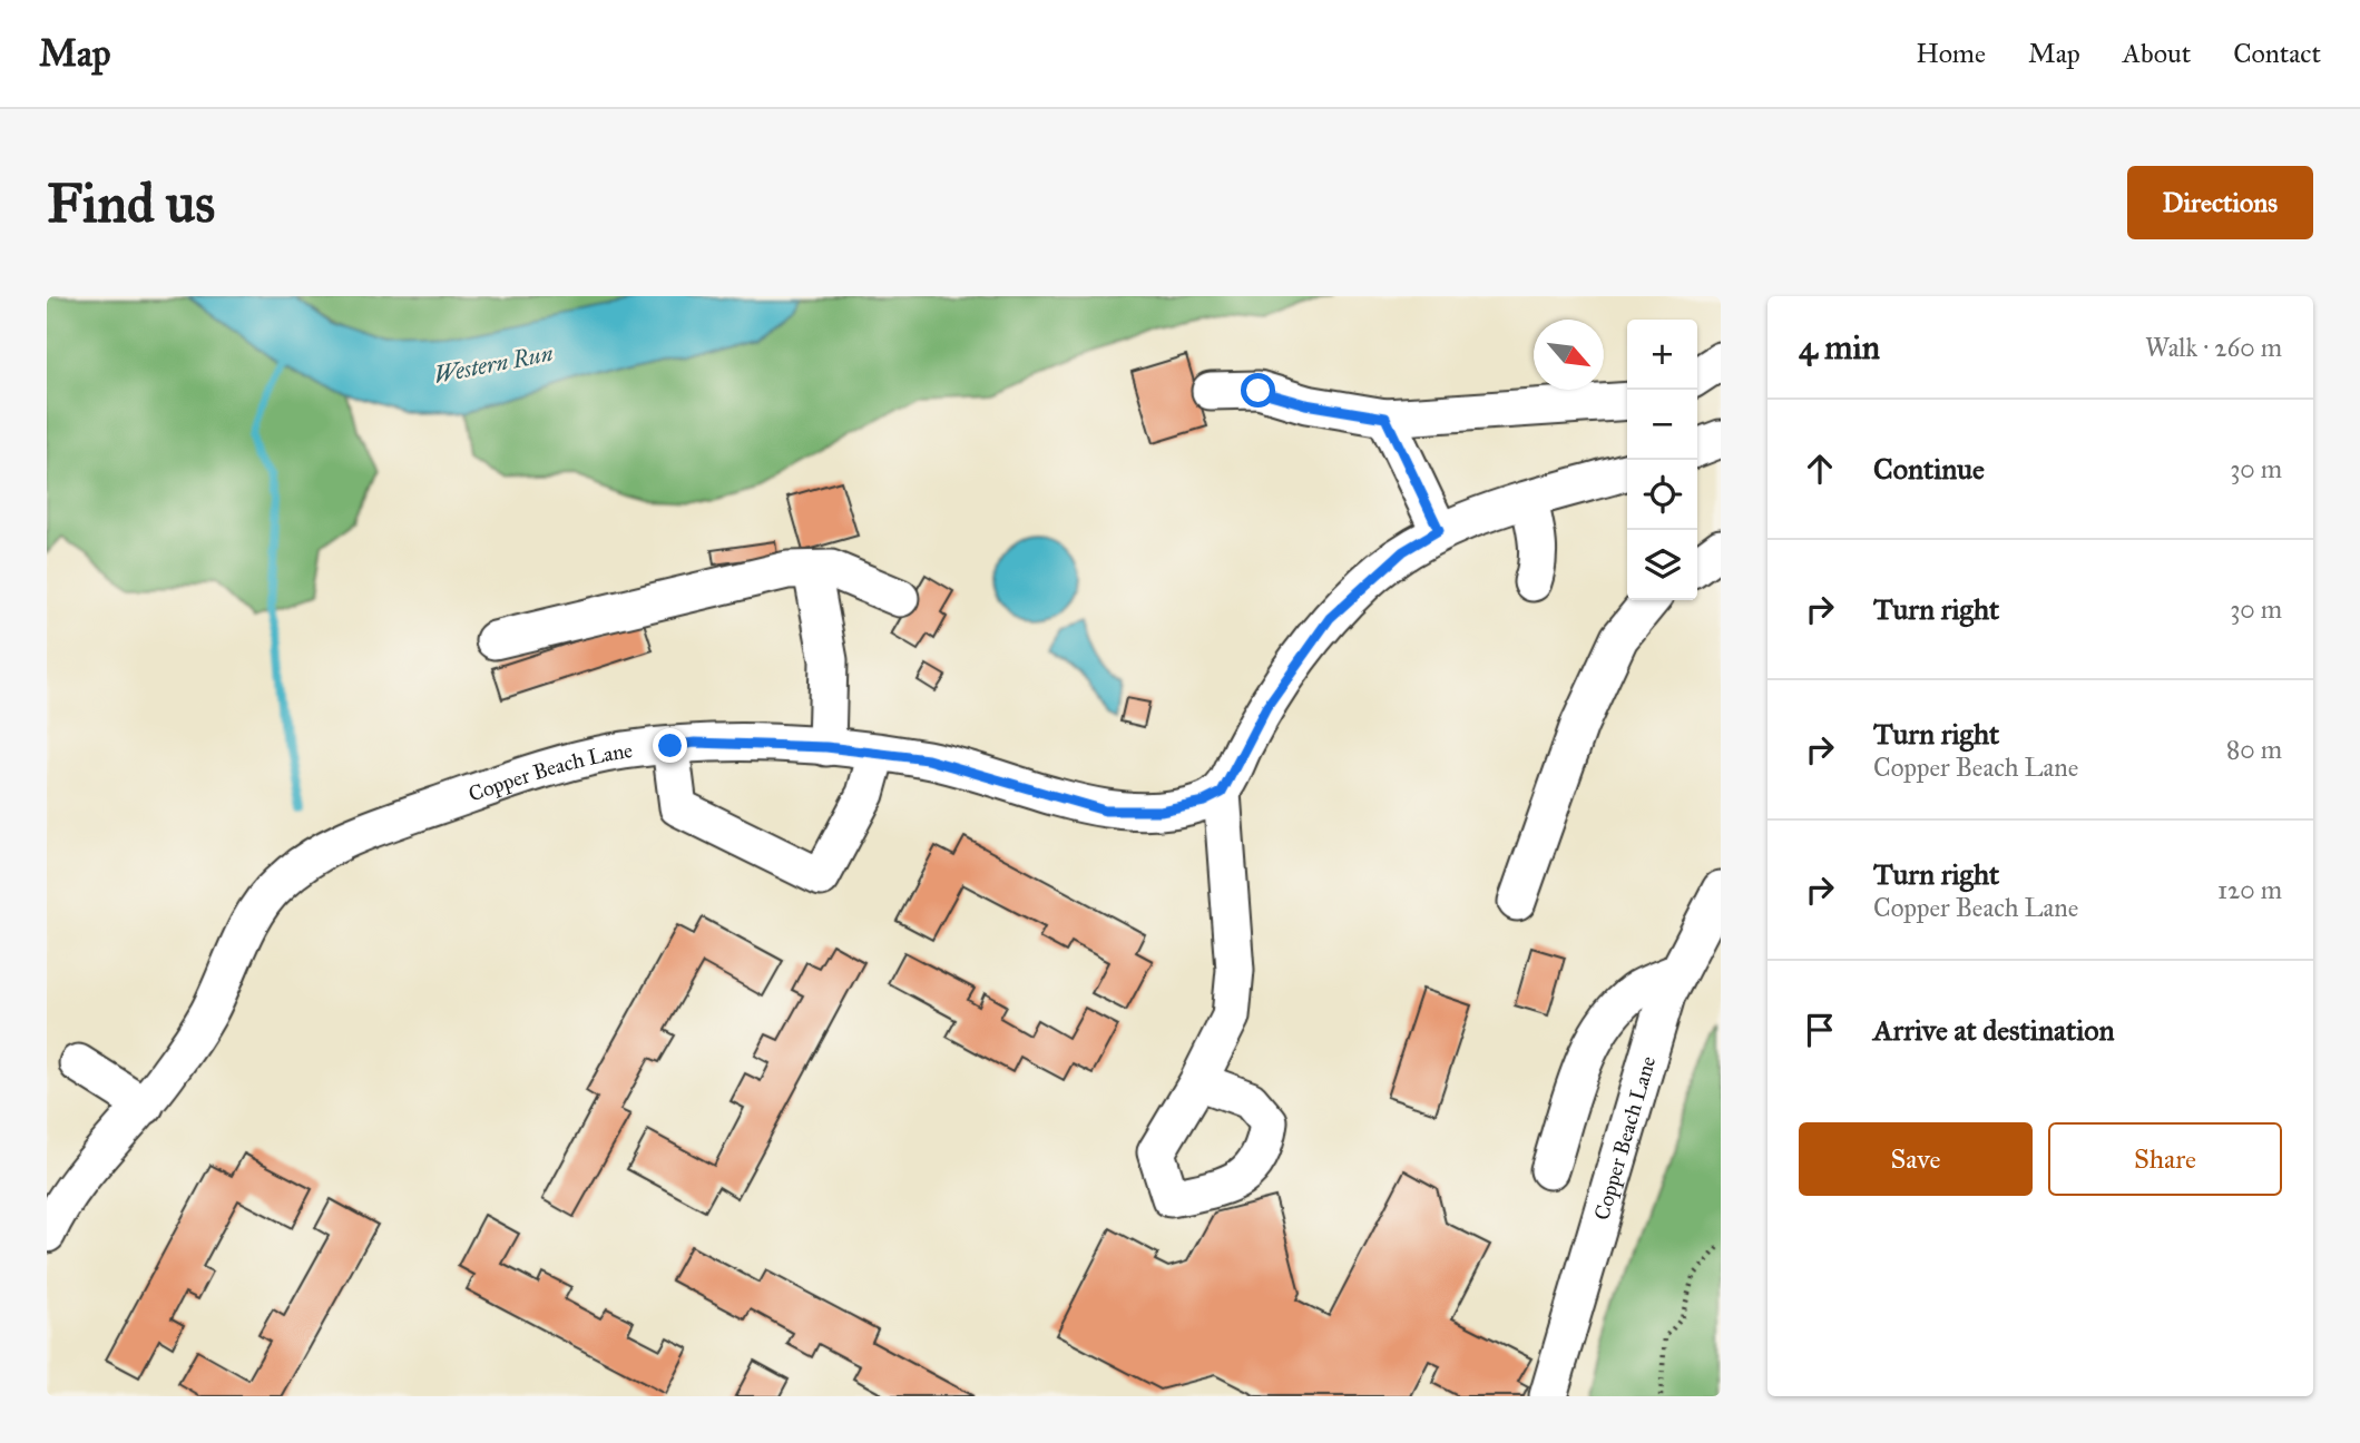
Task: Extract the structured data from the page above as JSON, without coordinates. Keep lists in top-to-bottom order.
{
  "streets": {
    "street": ["Copper Beach Lane"]
  },
  "water": ["Western Run"],
  "north": "bottom right",
  "page": {
    "header": "Map",
    "nav": [
      "Home",
      "Map",
      "About",
      "Contact"
    ],
    "buttons": [
      "Directions",
      ["Save", "Share"]
    ],
    "title": "Find us",
    "heading": ["4 min", "Walk · 260 m"],
    "map_buttons": ["+", "−"],
    "list": [
      ["Continue", "30 m"],
      ["Turn right", "30 m"],
      ["Turn right", "Copper Beach Lane", "80 m"],
      ["Turn right", "Copper Beach Lane", "120 m"],
      "Arrive at destination"
    ]
  }
}
